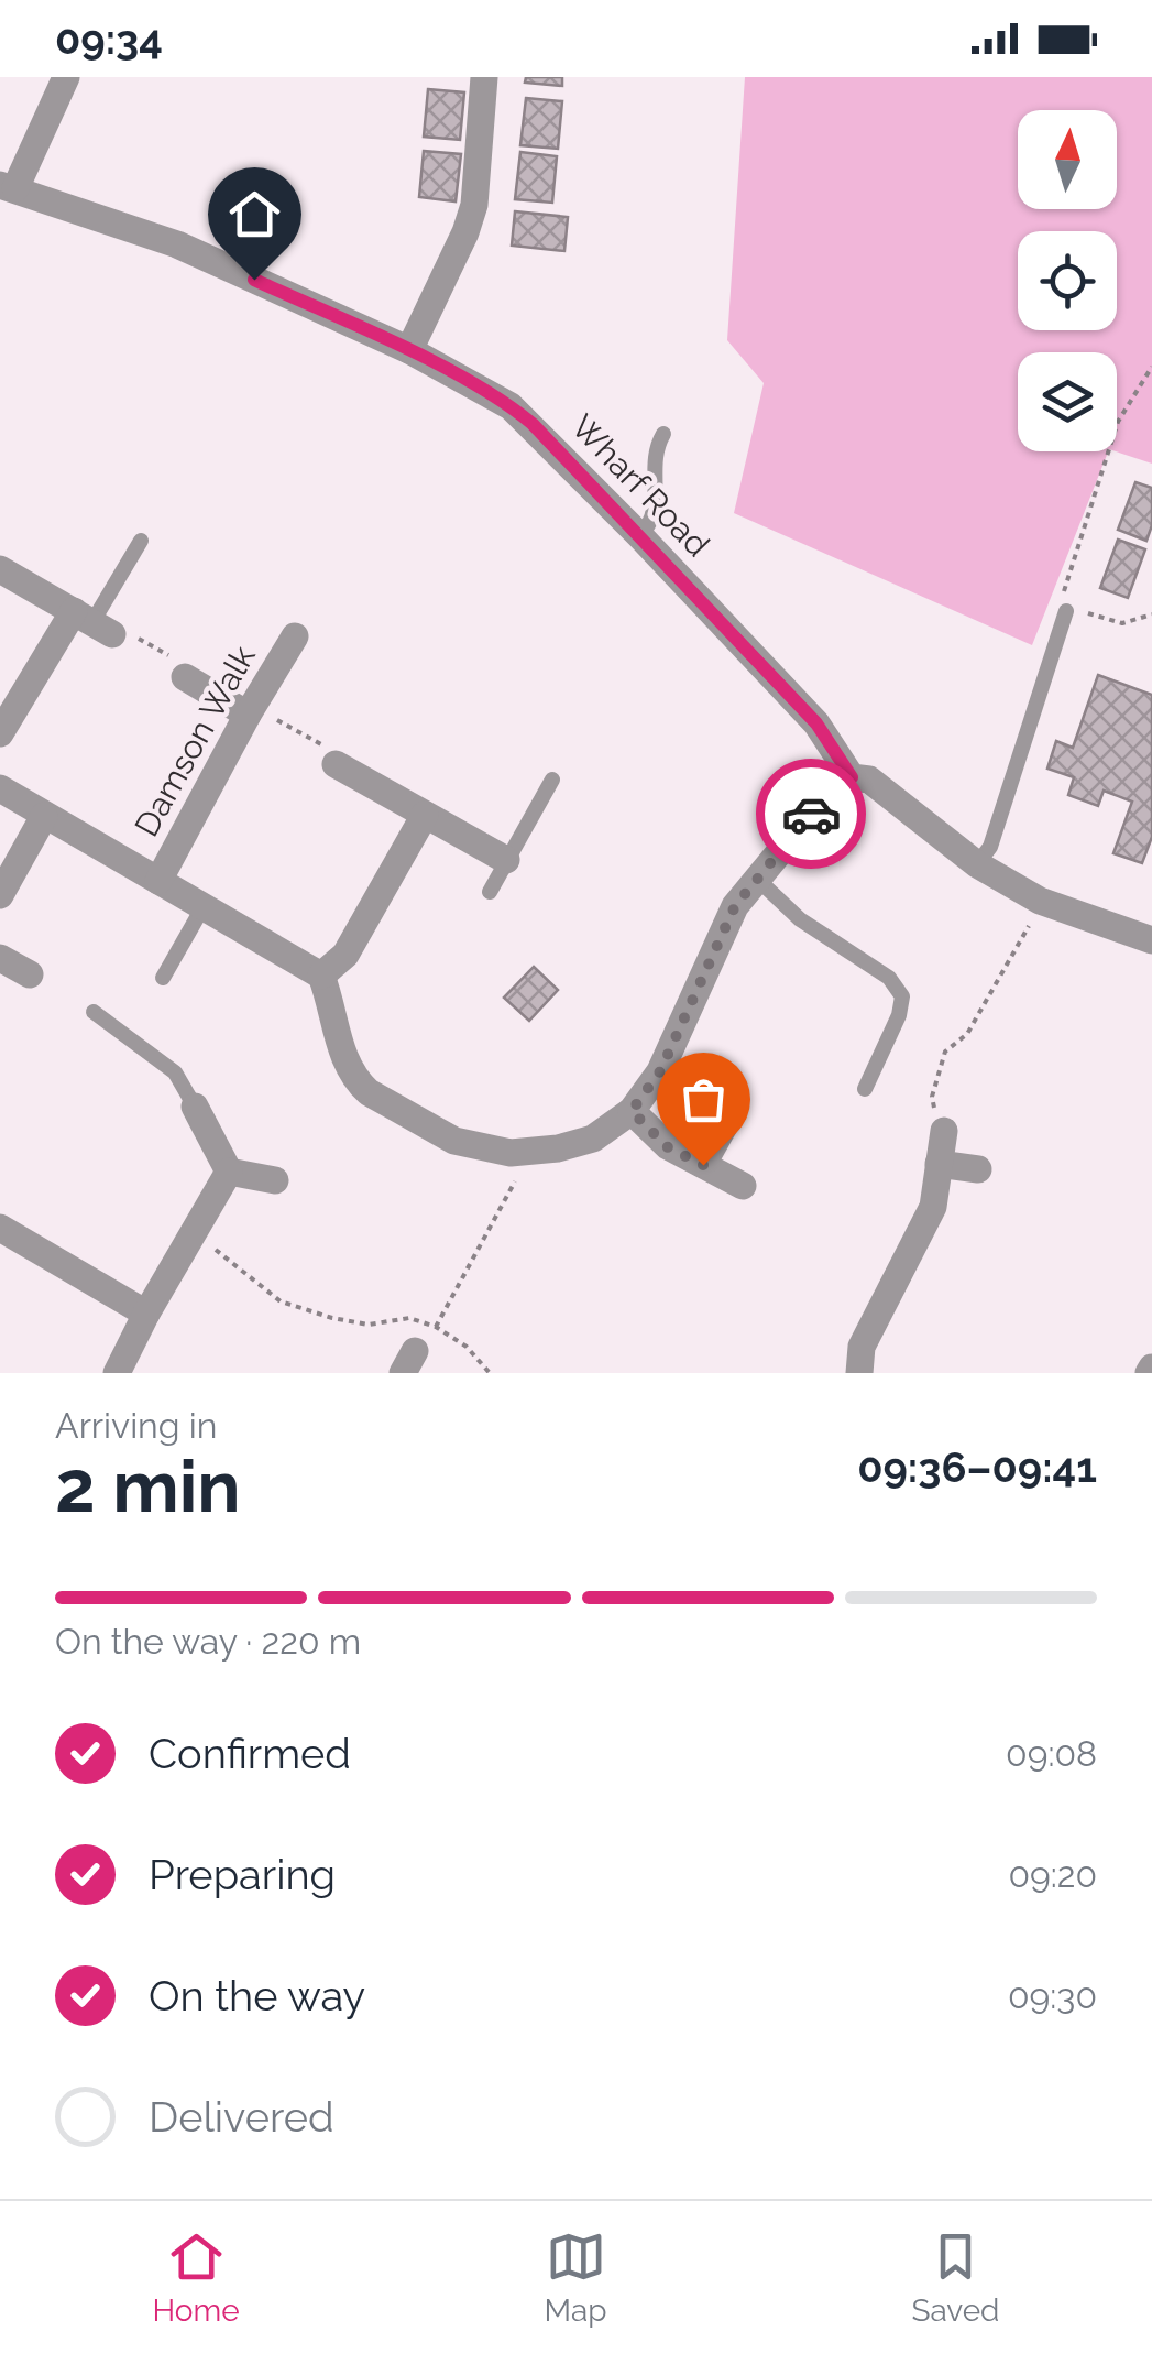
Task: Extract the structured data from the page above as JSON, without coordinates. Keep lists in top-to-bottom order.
{
  "streets": {
    "street": ["Wharf Road", "Damson Walk"]
  },
  "north": "top",
  "page": {
    "status": "09:34",
    "heading": ["2 min", "Arriving in", "09:36–09:41"],
    "bar": "On the way · 220 m",
    "list": [
      ["Confirmed", "09:08"],
      ["Preparing", "09:20"],
      ["On the way", "09:30"],
      "Delivered"
    ],
    "tabs": ["Home", "Map", "Saved"]
  }
}
